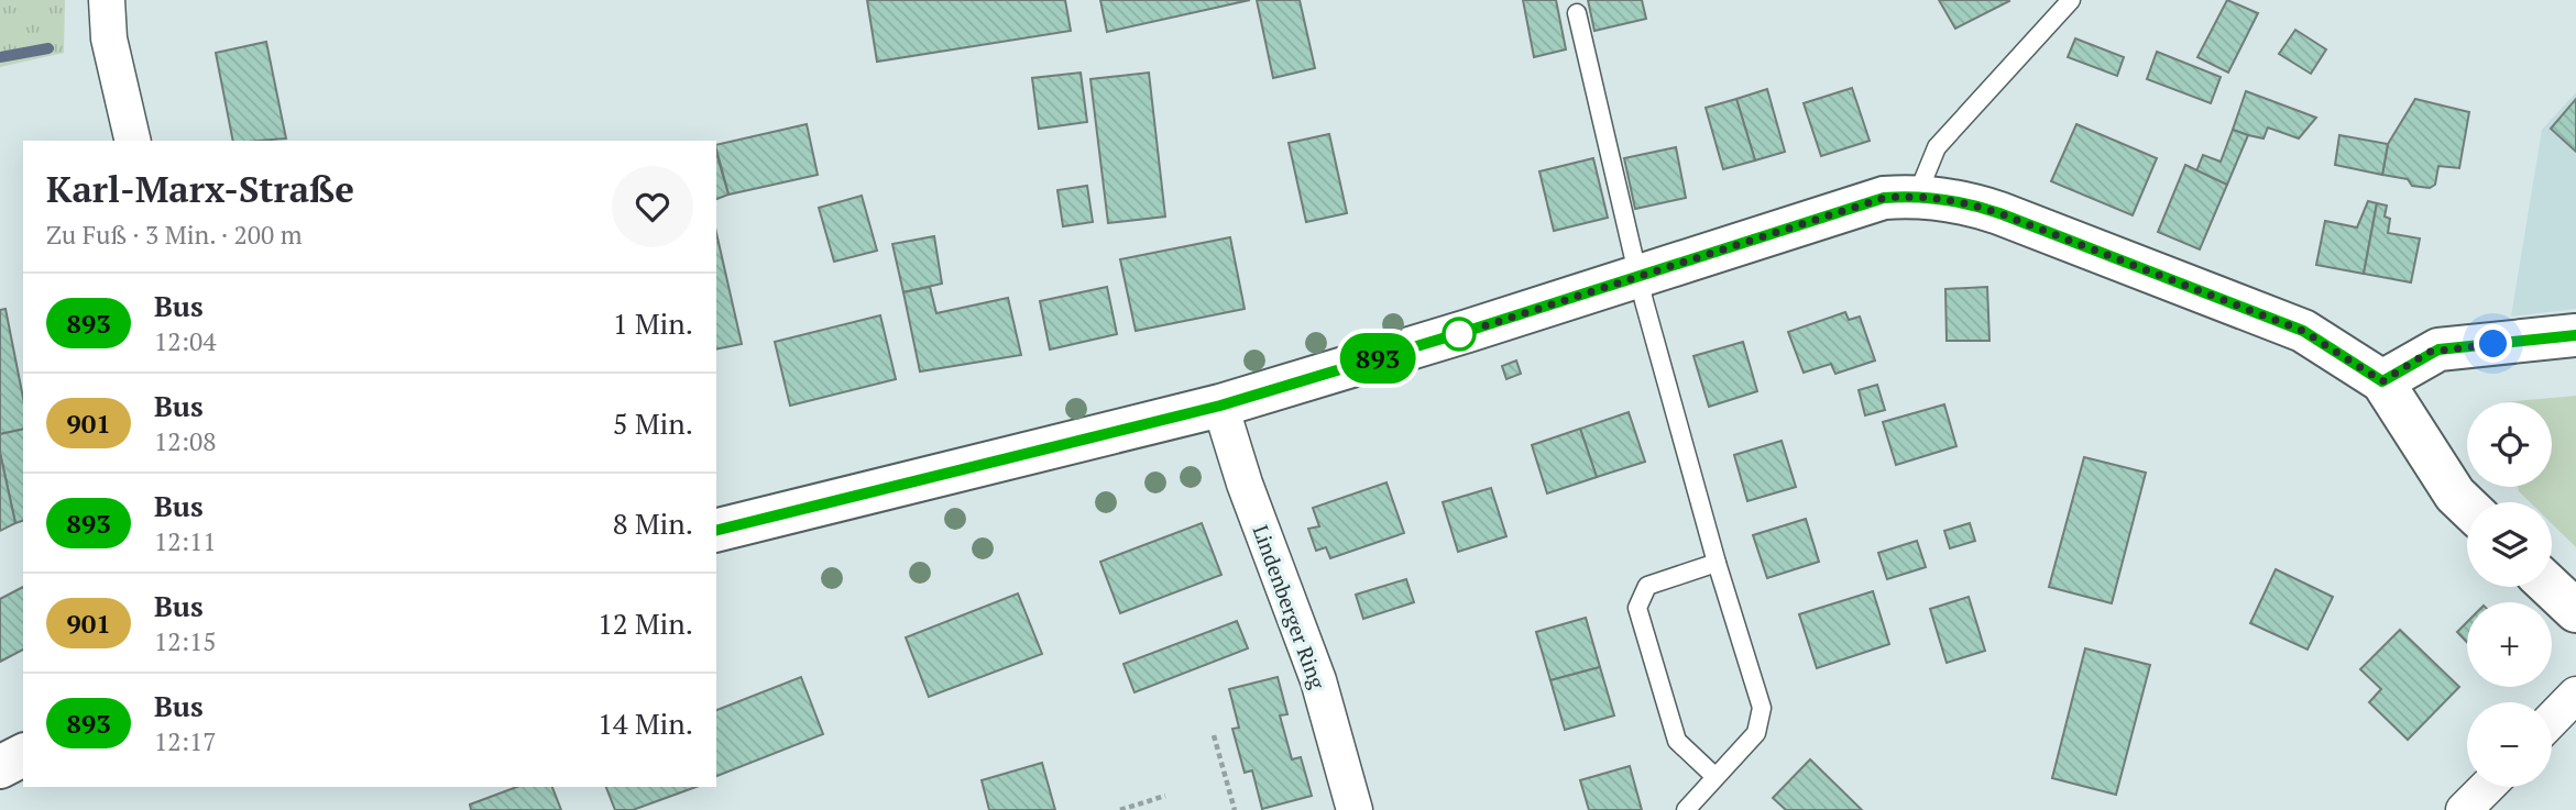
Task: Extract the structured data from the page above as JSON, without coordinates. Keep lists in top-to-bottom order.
{
  "streets": {
    "street": ["Lindenberger Ring"]
  },
  "lines": ["bus line 893"],
  "page": {
    "on_map": "893",
    "heading": ["Karl-Marx-Straße", "Zu Fuß · 3 Min. · 200 m"],
    "list": [
      {
        "mark": "893",
        "name": "Bus",
        "note": "12:04",
        "value": "1 Min."
      },
      {
        "mark": "901",
        "name": "Bus",
        "note": "12:08",
        "value": "5 Min."
      },
      {
        "mark": "893",
        "name": "Bus",
        "note": "12:11",
        "value": "8 Min."
      },
      {
        "mark": "901",
        "name": "Bus",
        "note": "12:15",
        "value": "12 Min."
      },
      {
        "mark": "893",
        "name": "Bus",
        "note": "12:17",
        "value": "14 Min."
      }
    ],
    "map_buttons": ["+", "−"]
  }
}
